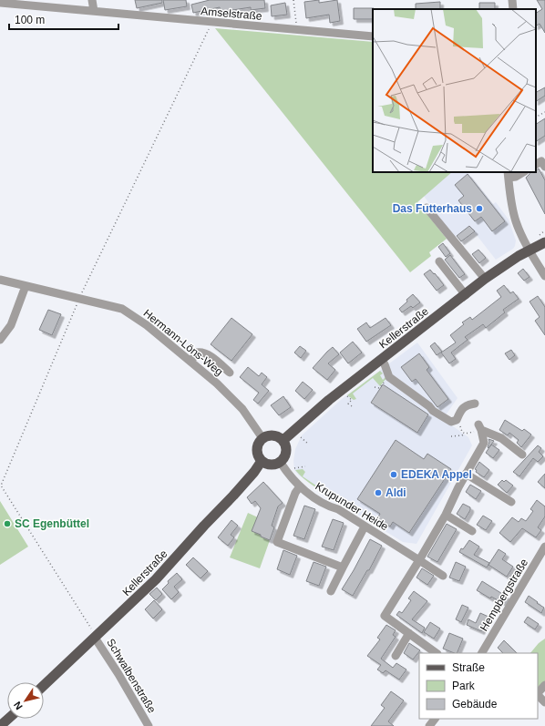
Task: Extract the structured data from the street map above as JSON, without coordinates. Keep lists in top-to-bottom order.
{
  "streets": {
    "main road": ["Kellerstraße"],
    "street": [
      "Amselstraße",
      "Hermann-Löns-Weg",
      "Krupunder Heide",
      "Hempbergstraße",
      "Schwalbenstraße"
    ]
  },
  "crossings": [
    ["Kellerstraße", "Hermann-Löns-Weg"],
    ["Kellerstraße", "Krupunder Heide"],
    ["Kellerstraße", "Schwalbenstraße"],
    ["Hermann-Löns-Weg", "Krupunder Heide"]
  ],
  "places": [
    "Das Futterhaus",
    "EDEKA Appel",
    "Aldi",
    "SC Egenbüttel"
  ],
  "legend": ["Straße", "Park", "Gebäude"],
  "scale_bar": "100 m",
  "north": "bottom left"
}
